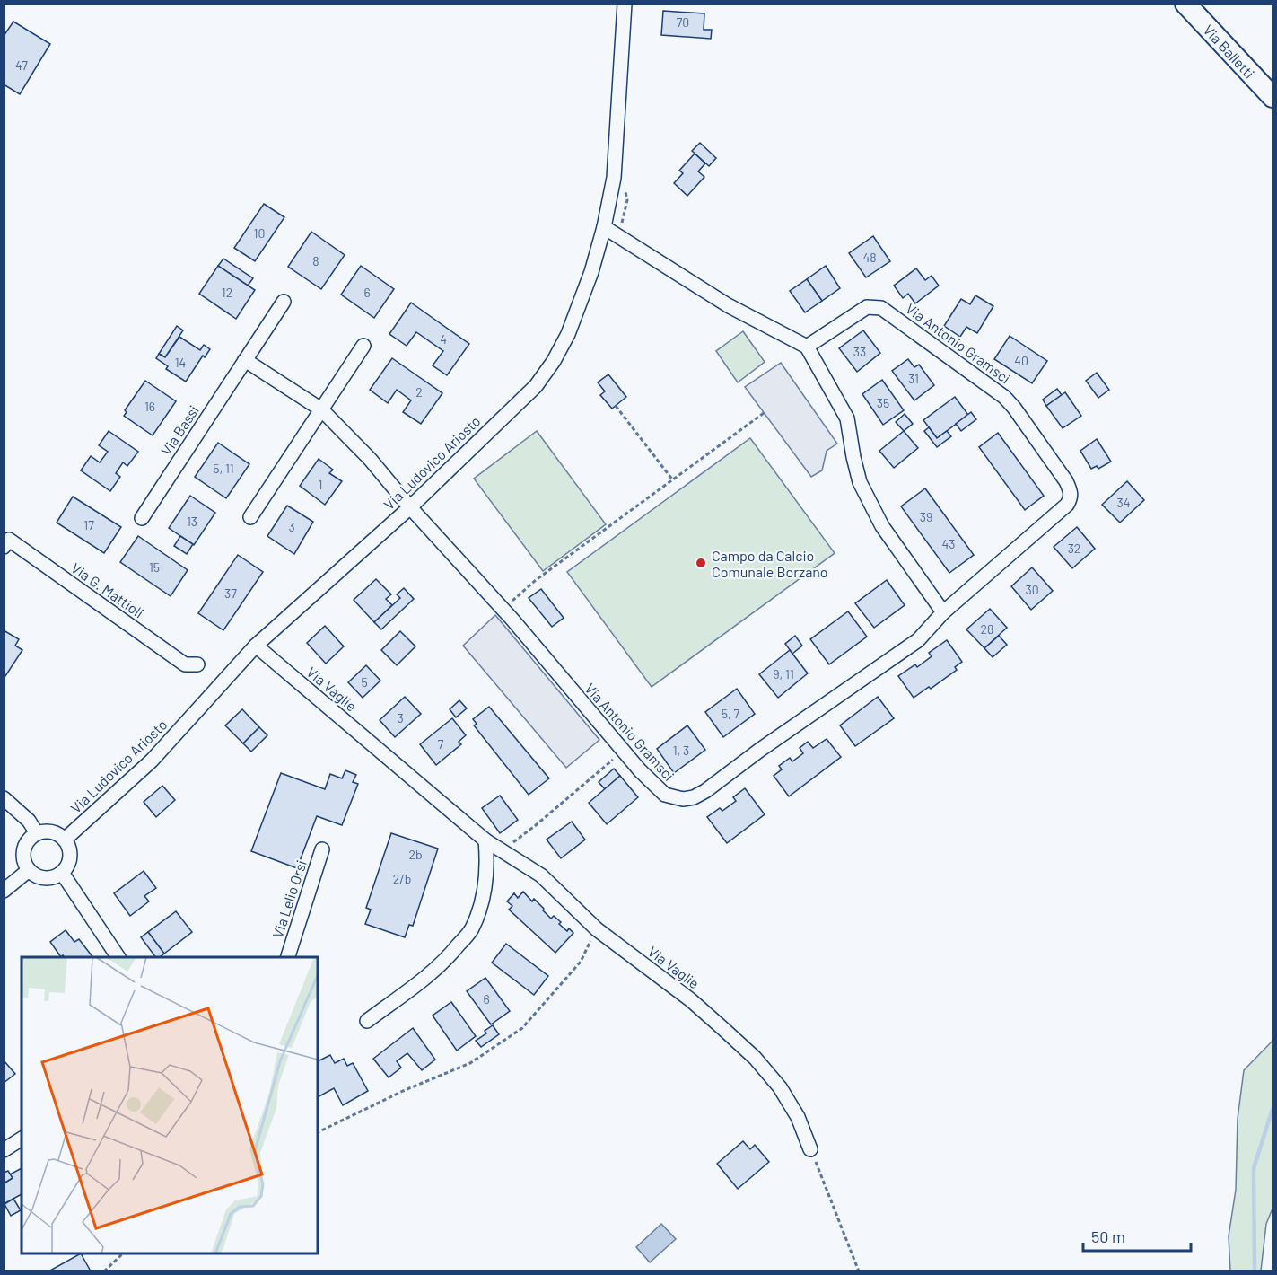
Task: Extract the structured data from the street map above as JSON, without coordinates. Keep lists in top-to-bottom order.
{
  "streets": {
    "main road": ["Via Balletti"],
    "street": [
      "Via Antonio Gramsci",
      "Via Bassi",
      "Via Ludovico Ariosto",
      "Via G. Mattioli",
      "Via Vaglie",
      "Via Lelio Orsi"
    ]
  },
  "crossings": [
    ["Via Antonio Gramsci", "Via Ludovico Ariosto"],
    ["Via Ludovico Ariosto", "Via Vaglie"]
  ],
  "places": ["Campo da Calcio Comunale Borzano"],
  "house_numbers": [
    "70",
    "47",
    "10",
    "48",
    "8",
    "12",
    "6",
    "4",
    "33",
    "40",
    "14",
    "31",
    "2",
    "35",
    "16",
    "5, 11",
    "1",
    "34",
    "39",
    "13",
    "17",
    "3",
    "43",
    "32",
    "15",
    "30",
    "37",
    "28",
    "9, 11",
    "5",
    "5, 7",
    "3",
    "7",
    "1, 3",
    "2b",
    "2/b",
    "6"
  ],
  "scale_bar": "50 m"
}
